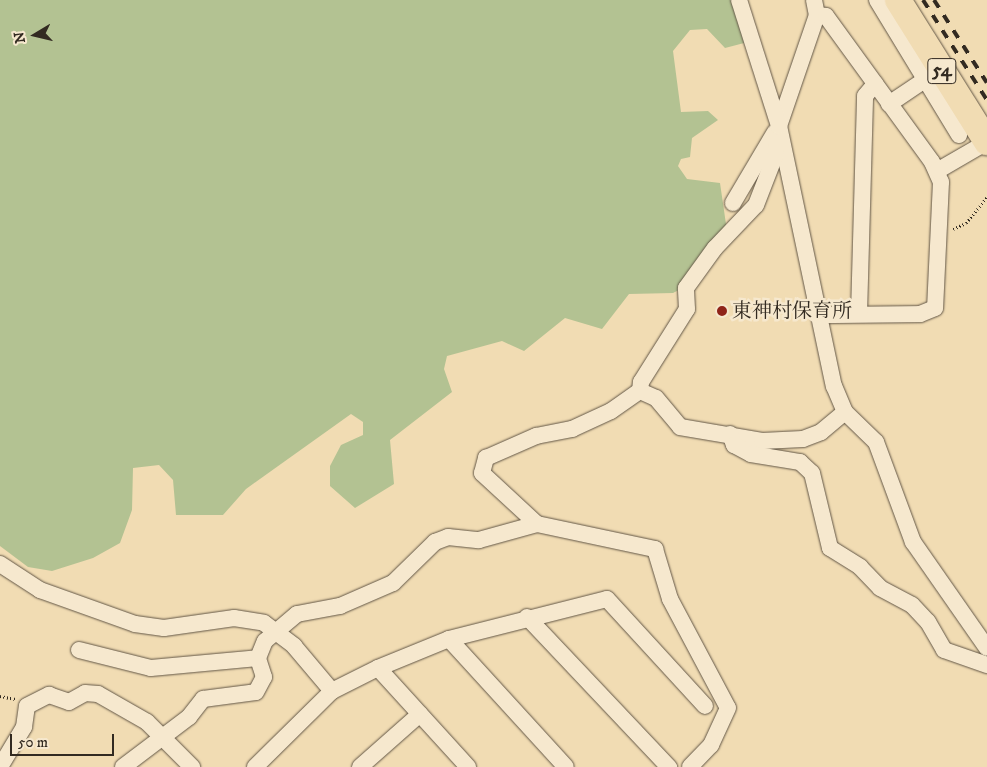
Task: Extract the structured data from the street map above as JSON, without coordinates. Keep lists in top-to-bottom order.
{
  "streets": {
    "main road": ["54"]
  },
  "places": ["東神村保育所"],
  "scale_bar": "50 m",
  "north": "left"
}
